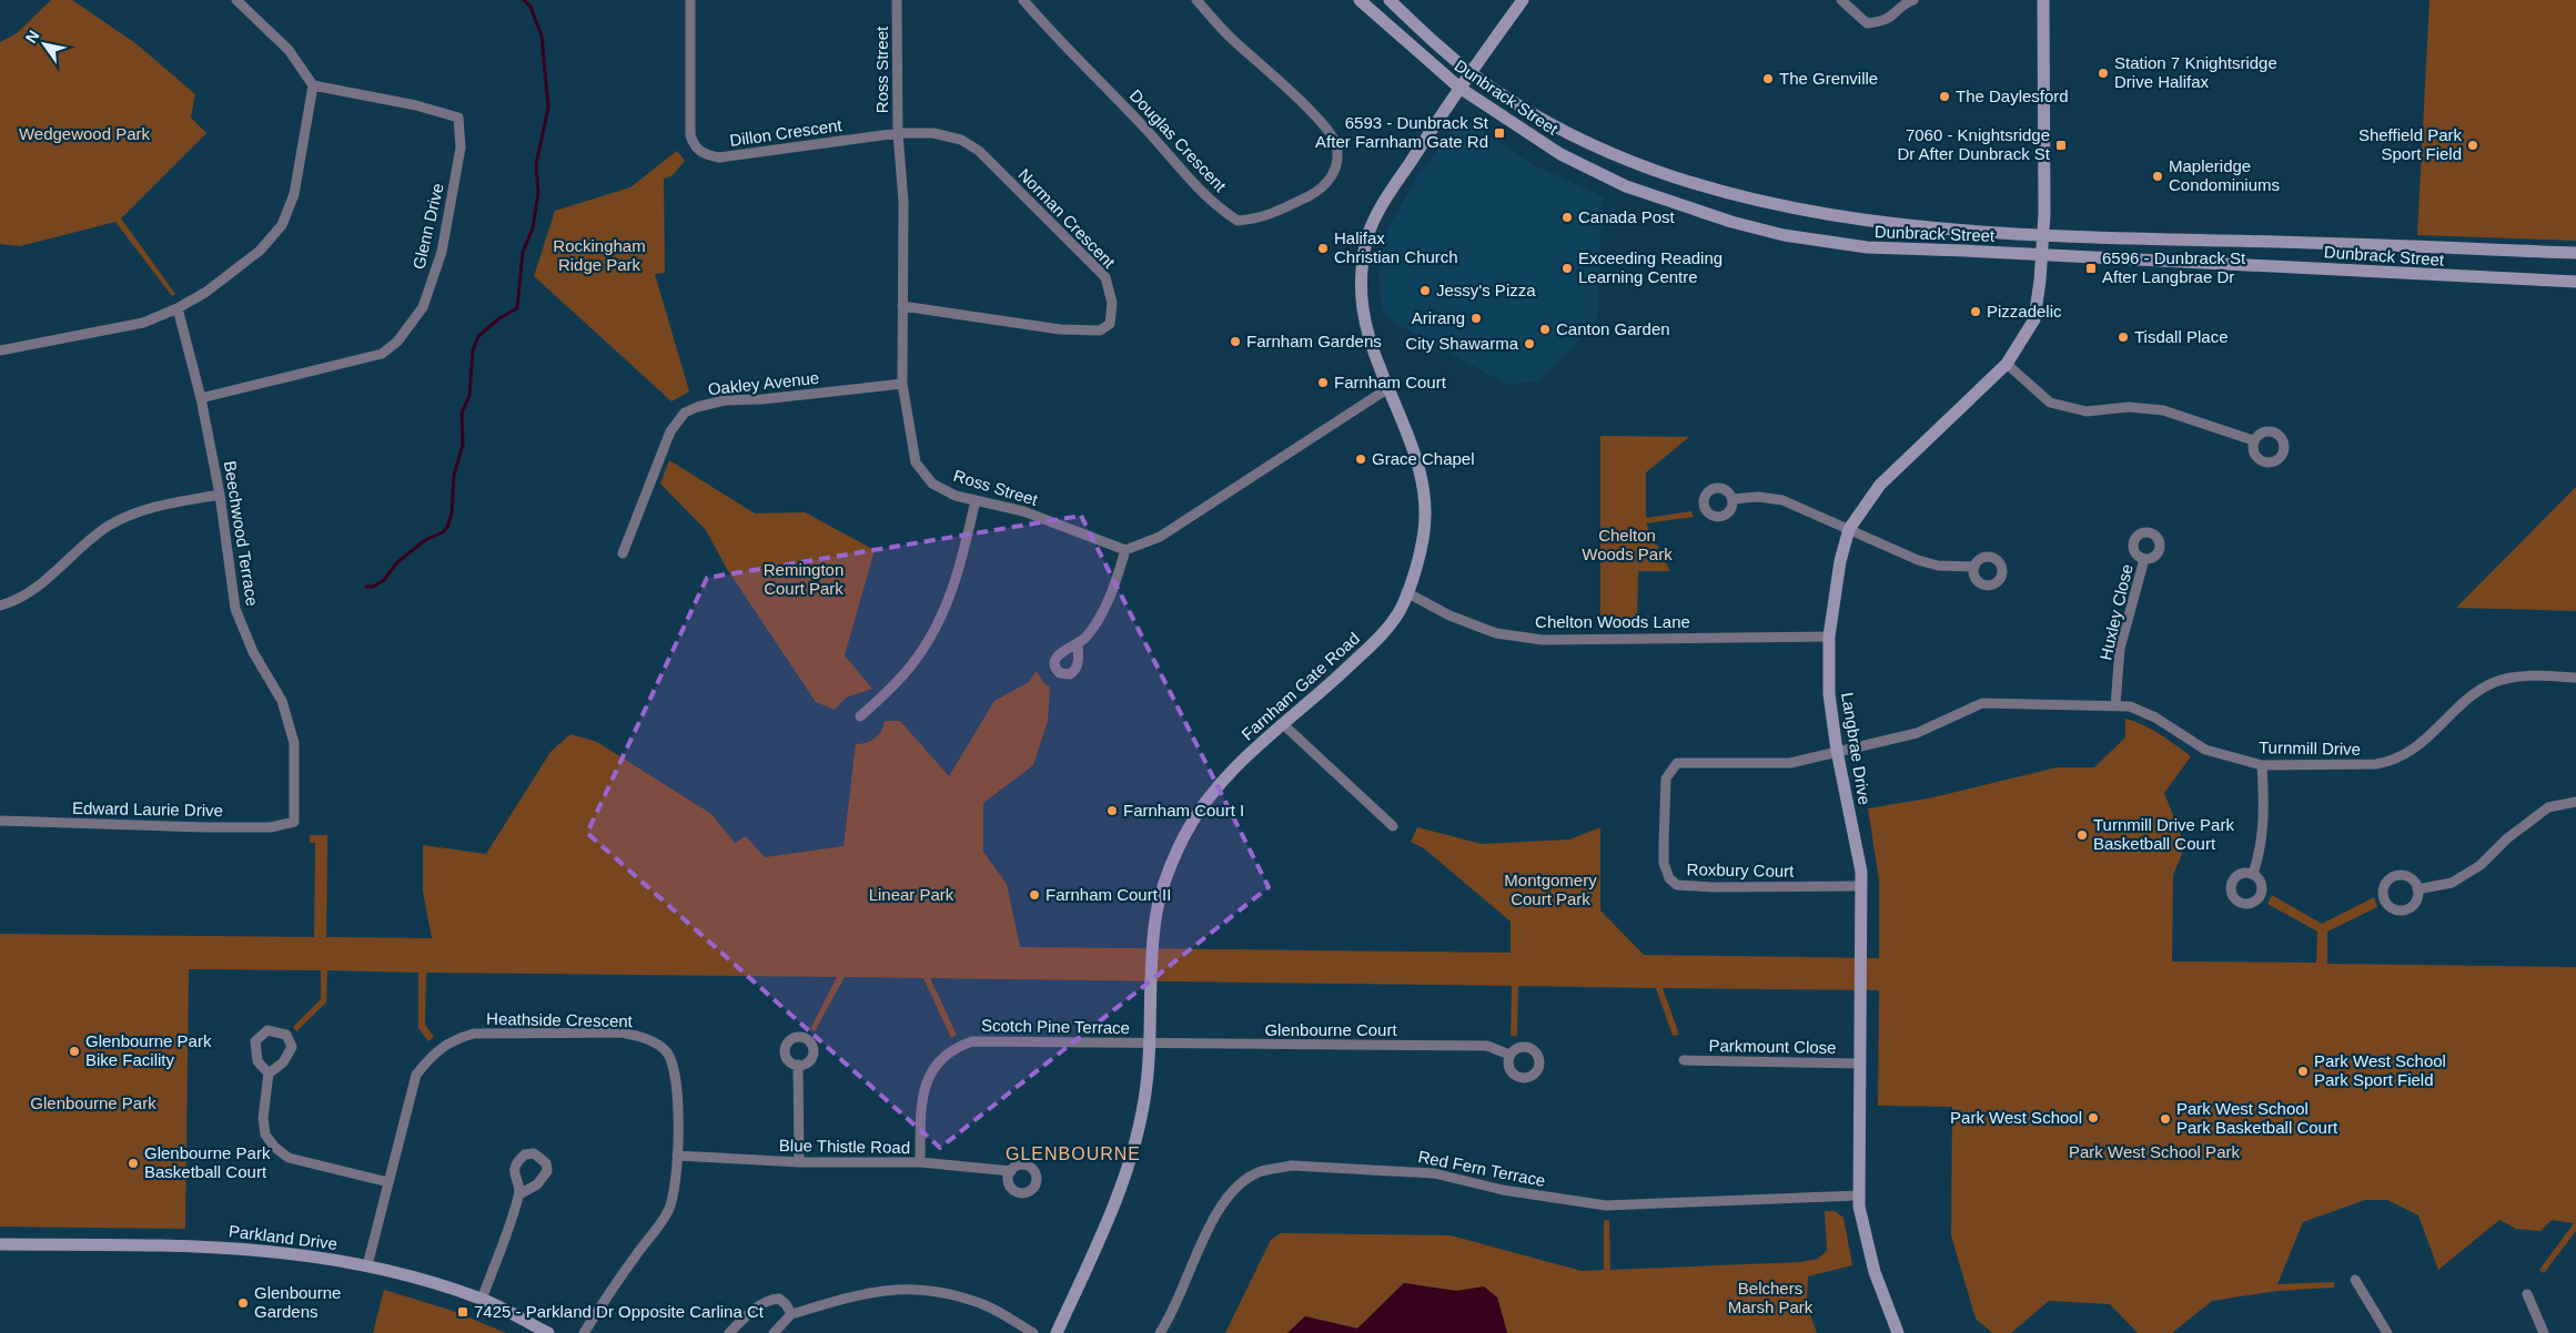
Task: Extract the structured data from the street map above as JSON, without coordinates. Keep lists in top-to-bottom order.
{
  "streets": {
    "street": [
      "Ross Street",
      "Dunbrack Street",
      "Dillon Crescent",
      "Douglas Crescent",
      "Norman Crescent",
      "Glenn Drive",
      "Oakley Avenue",
      "Beechwood Terrace",
      "Huxley Close",
      "Chelton Woods Lane",
      "Farnham Gate Road",
      "Langbrae Drive",
      "Turnmill Drive",
      "Edward Laurie Drive",
      "Roxbury Court",
      "Heathside Crescent",
      "Scotch Pine Terrace",
      "Glenbourne Court",
      "Parkmount Close",
      "Blue Thistle Road",
      "Red Fern Terrace",
      "Parkland Drive"
    ]
  },
  "crossings": [
    ["Ross Street", "Dillon Crescent"],
    ["Ross Street", "Norman Crescent"],
    ["Ross Street", "Oakley Avenue"],
    ["Dunbrack Street", "Farnham Gate Road"],
    ["Dunbrack Street", "Langbrae Drive"],
    ["Dillon Crescent", "Norman Crescent"],
    ["Glenn Drive", "Beechwood Terrace"],
    ["Beechwood Terrace", "Edward Laurie Drive"],
    ["Huxley Close", "Turnmill Drive"],
    ["Chelton Woods Lane", "Farnham Gate Road"],
    ["Chelton Woods Lane", "Langbrae Drive"],
    ["Farnham Gate Road", "Scotch Pine Terrace"],
    ["Farnham Gate Road", "Glenbourne Court"],
    ["Langbrae Drive", "Turnmill Drive"],
    ["Langbrae Drive", "Roxbury Court"],
    ["Langbrae Drive", "Parkmount Close"],
    ["Langbrae Drive", "Red Fern Terrace"],
    ["Turnmill Drive", "Roxbury Court"],
    ["Heathside Crescent", "Blue Thistle Road"],
    ["Heathside Crescent", "Parkland Drive"],
    ["Scotch Pine Terrace", "Glenbourne Court"],
    ["Scotch Pine Terrace", "Blue Thistle Road"]
  ],
  "districts": ["GLENBOURNE"],
  "parks": [
    "Wedgewood Park",
    "Rockingham Ridge Park",
    "Chelton Woods Park",
    "Remington Court Park",
    "Montgomery Court Park",
    "Linear Park",
    "Glenbourne Park",
    "Park West School Park",
    "Belchers Marsh Park"
  ],
  "places": {
    "other": [
      "Station 7 Knightsridge Drive Halifax",
      "The Grenville",
      "The Daylesford",
      "Sheffield Park Sport Field",
      "Mapleridge Condominiums",
      "Canada Post",
      "Halifax Christian Church",
      "Exceeding Reading Learning Centre",
      "Jessy's Pizza",
      "Pizzadelic",
      "Arirang",
      "Canton Garden",
      "Tisdall Place",
      "Farnham Gardens",
      "City Shawarma",
      "Farnham Court",
      "Grace Chapel",
      "Farnham Court I",
      "Turnmill Drive Park Basketball Court",
      "Farnham Court II",
      "Glenbourne Park Bike Facility",
      "Park West School Park Sport Field",
      "Park West School",
      "Park West School Park Basketball Court",
      "Glenbourne Park Basketball Court",
      "Glenbourne Gardens"
    ],
    "transit": [
      "6593 - Dunbrack St After Farnham Gate Rd",
      "7060 - Knightsridge Dr After Dunbrack St",
      "6596 - Dunbrack St After Langbrae Dr",
      "7425 - Parkland Dr Opposite Carlina Ct"
    ]
  },
  "north": "top left"
}
